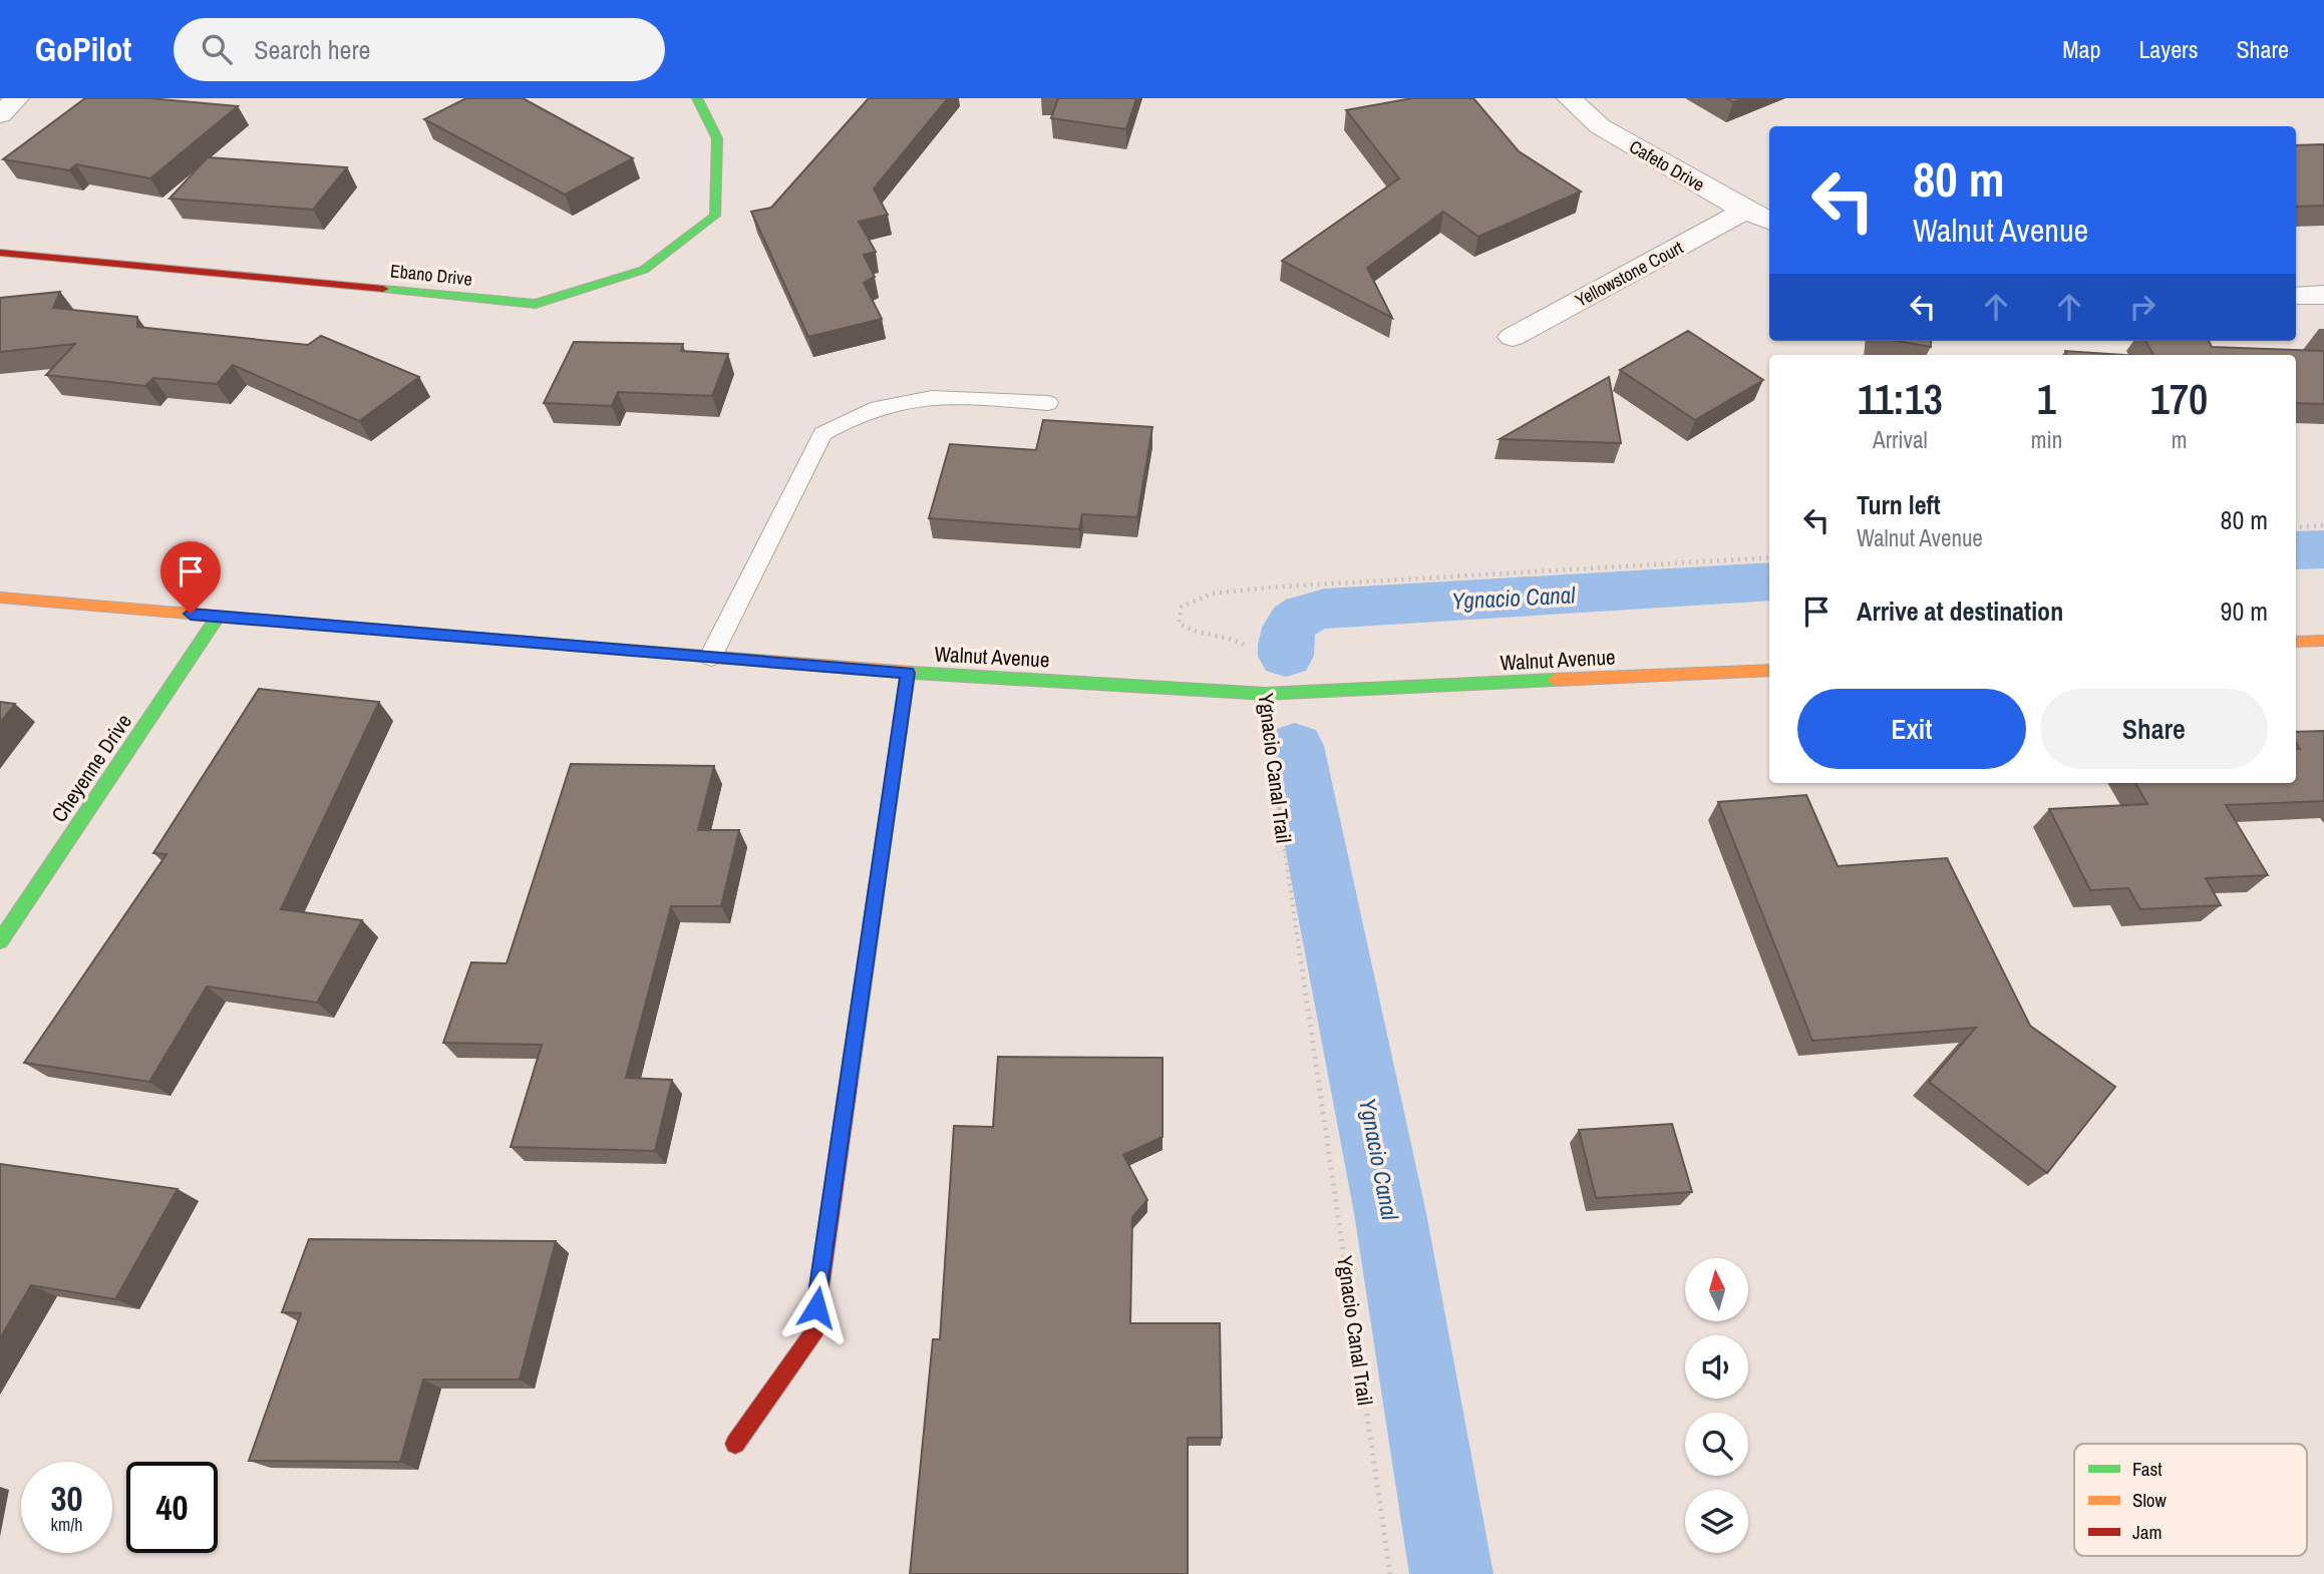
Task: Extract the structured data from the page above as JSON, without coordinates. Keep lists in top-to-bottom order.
{
  "streets": {
    "street": [
      "Cafeto Drive",
      "Yellowstone Court",
      "Ebano Drive",
      "Walnut Avenue",
      "Cheyenne Drive"
    ],
    "path": ["Ygnacio Canal Trail"]
  },
  "crossings": [
    ["Cafeto Drive", "Yellowstone Court"],
    ["Walnut Avenue", "Cheyenne Drive"],
    ["Walnut Avenue", "Ygnacio Canal Trail"]
  ],
  "water": ["Ygnacio Canal"],
  "legend": ["Fast", "Slow", "Jam"],
  "north": "top",
  "page": {
    "header": "GoPilot",
    "search": "Search here",
    "nav": ["Map", "Layers", "Share"],
    "turn": ["80 m", "Walnut Avenue"],
    "eta": [
      "11:13",
      "Arrival",
      "1",
      "min",
      "170",
      "m"
    ],
    "list": [
      {
        "name": "Turn left",
        "note": "Walnut Avenue",
        "value": "80 m"
      },
      {
        "name": "Arrive at destination",
        "value": "90 m"
      }
    ],
    "buttons": ["Exit", "Share"],
    "speed": "30 km/h",
    "limit": "40"
  }
}
